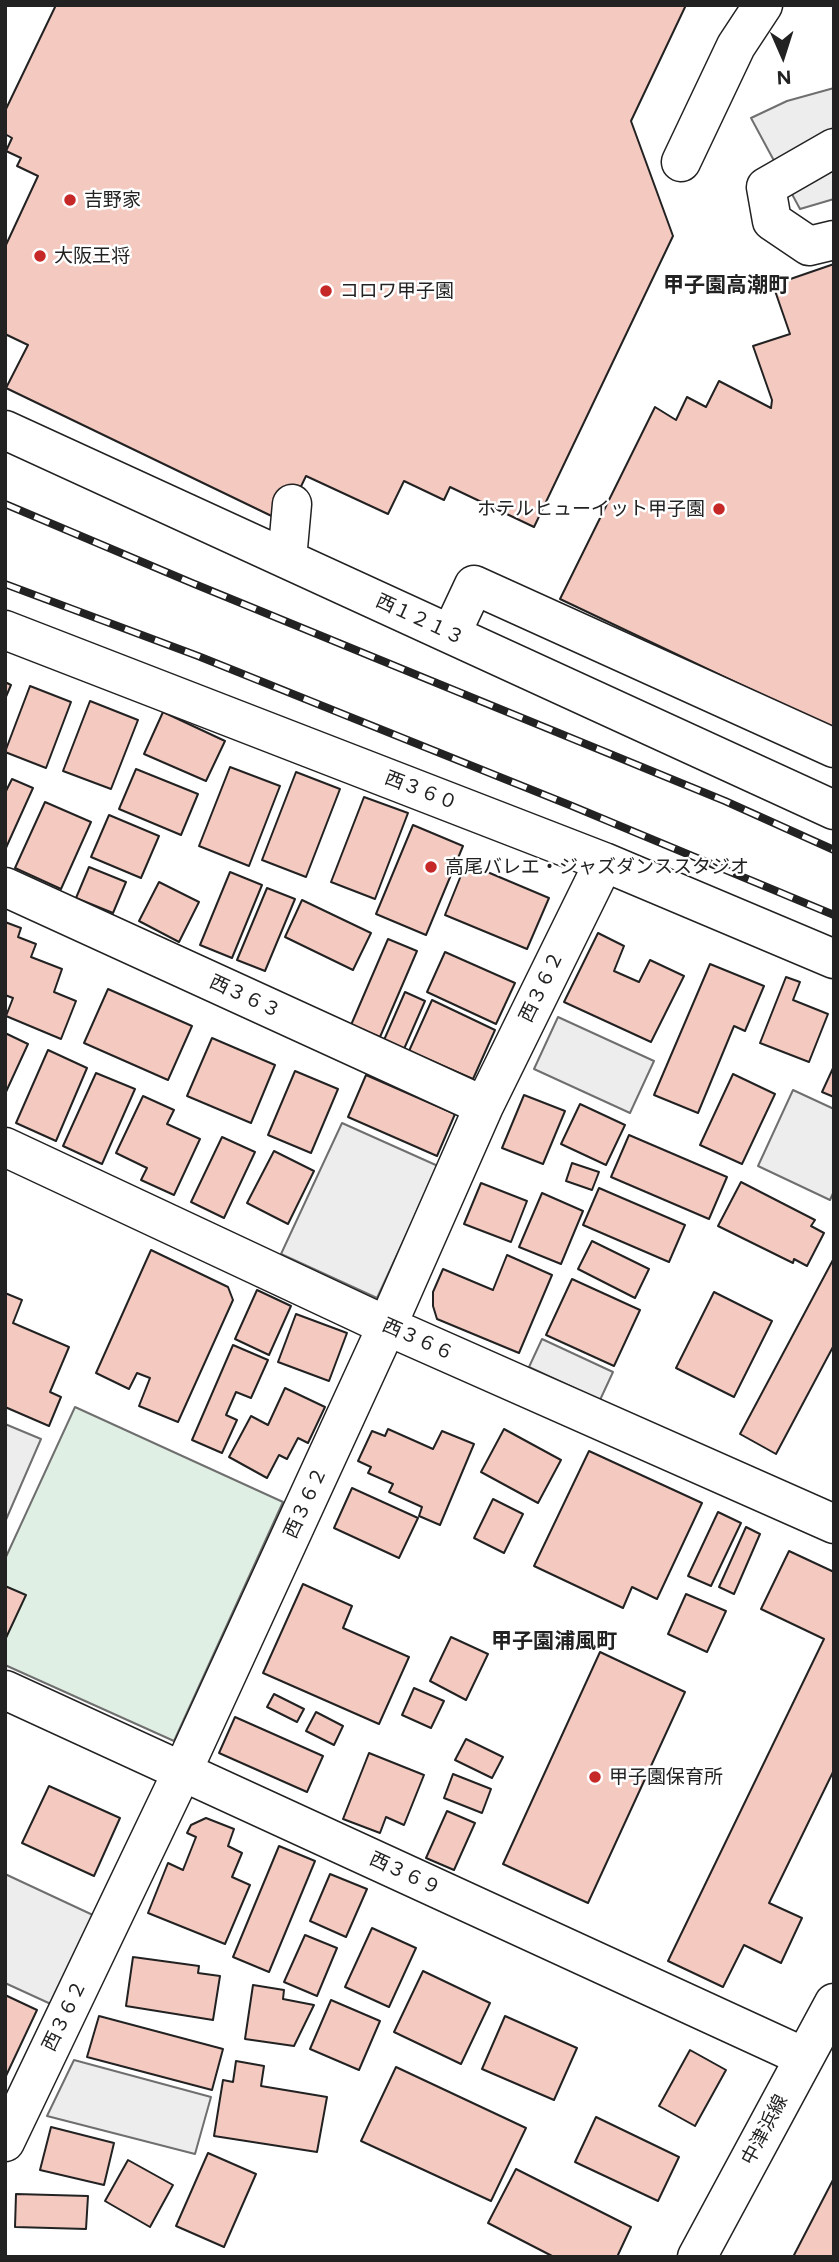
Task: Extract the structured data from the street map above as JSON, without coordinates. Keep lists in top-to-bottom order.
{
  "streets": {
    "street": [
      "西１２１３",
      "西３６０",
      "西３６２",
      "西３６３",
      "西３６６",
      "西３６９",
      "中津浜線"
    ]
  },
  "crossings": [
    ["西３６０", "西３６２"],
    ["西３６２", "西３６３"],
    ["西３６２", "西３６６"],
    ["西３６２", "西３６９"],
    ["西３６９", "中津浜線"]
  ],
  "districts": ["甲子園高潮町", "甲子園浦風町"],
  "places": [
    "吉野家",
    "大阪王将",
    "コロワ甲子園",
    "ホテルヒューイット甲子園",
    "高尾バレエ・ジャズダンススタジオ",
    "甲子園保育所"
  ],
  "north": "bottom"
}
